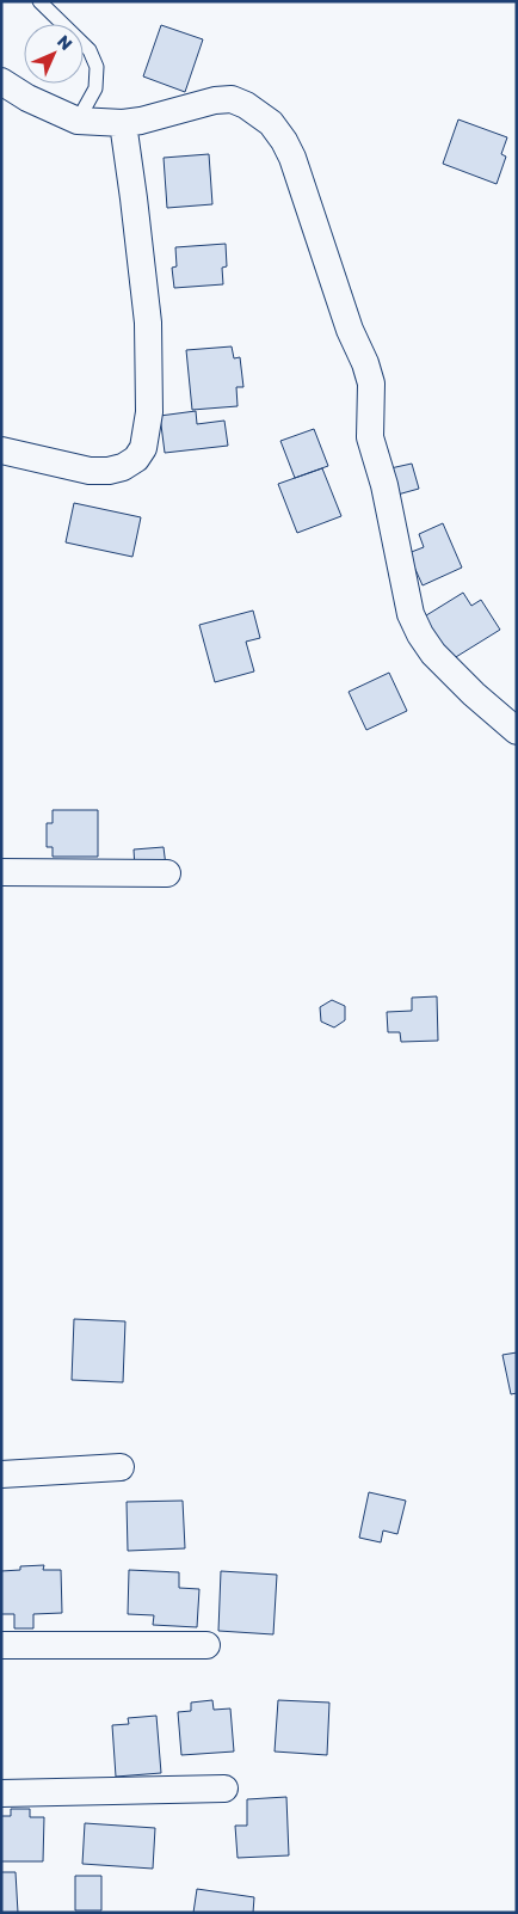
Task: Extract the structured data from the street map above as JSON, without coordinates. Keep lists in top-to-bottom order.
{
  "north": "top right"
}
